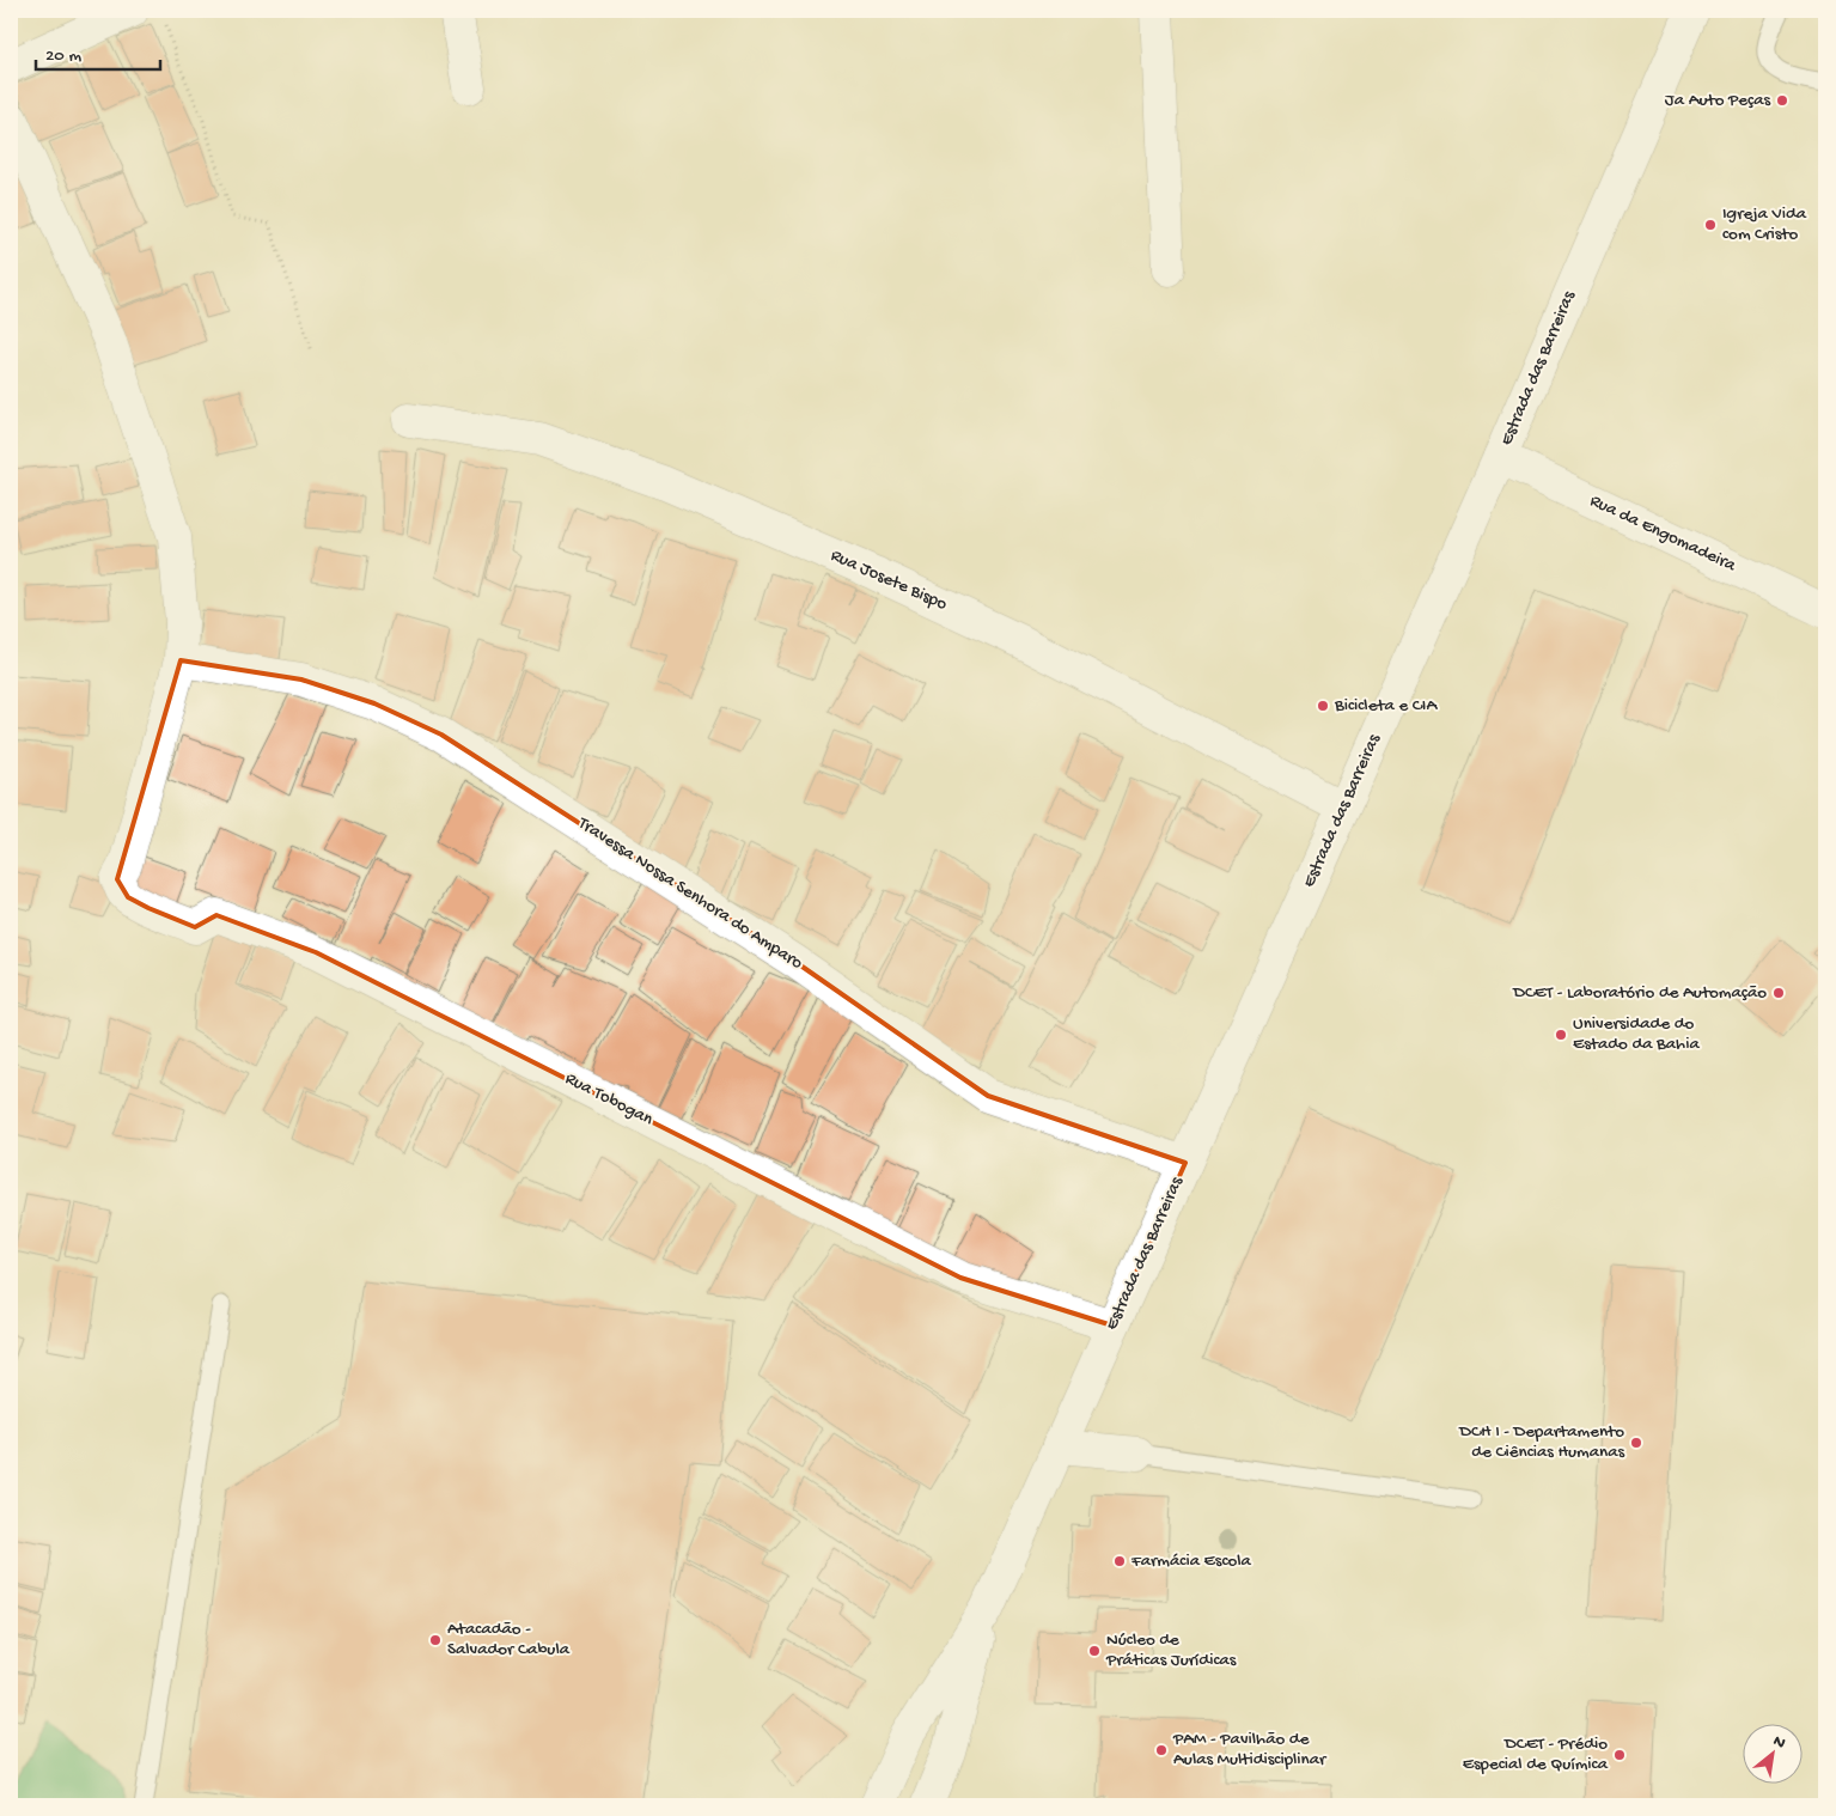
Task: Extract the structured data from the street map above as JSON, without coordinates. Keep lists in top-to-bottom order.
{
  "streets": {
    "street": [
      "Estrada das Barreiras",
      "Rua da Engomadeira",
      "Rua Josete Bispo",
      "Travessa Nossa Senhora do Amparo",
      "Rua Tobogan"
    ]
  },
  "crossings": [
    ["Estrada das Barreiras", "Rua da Engomadeira"],
    ["Estrada das Barreiras", "Rua Josete Bispo"],
    ["Estrada das Barreiras", "Travessa Nossa Senhora do Amparo"],
    ["Estrada das Barreiras", "Rua Tobogan"],
    ["Travessa Nossa Senhora do Amparo", "Rua Tobogan"]
  ],
  "places": [
    "Ja Auto Peças",
    "Igreja Vida com Cristo",
    "Bicicleta e CIA",
    "DCET - Laboratório de Automação",
    "Universidade do Estado da Bahia",
    "DCH I - Departamento de Ciências Humanas",
    "Farmácia Escola",
    "Atacadão - Salvador Cabula",
    "Núcleo de Práticas Jurídicas",
    "PAM - Pavilhão de Aulas Multidisciplinar",
    "DCET - Prédio Especial de Química"
  ],
  "scale_bar": "20 m",
  "north": "top right"
}
